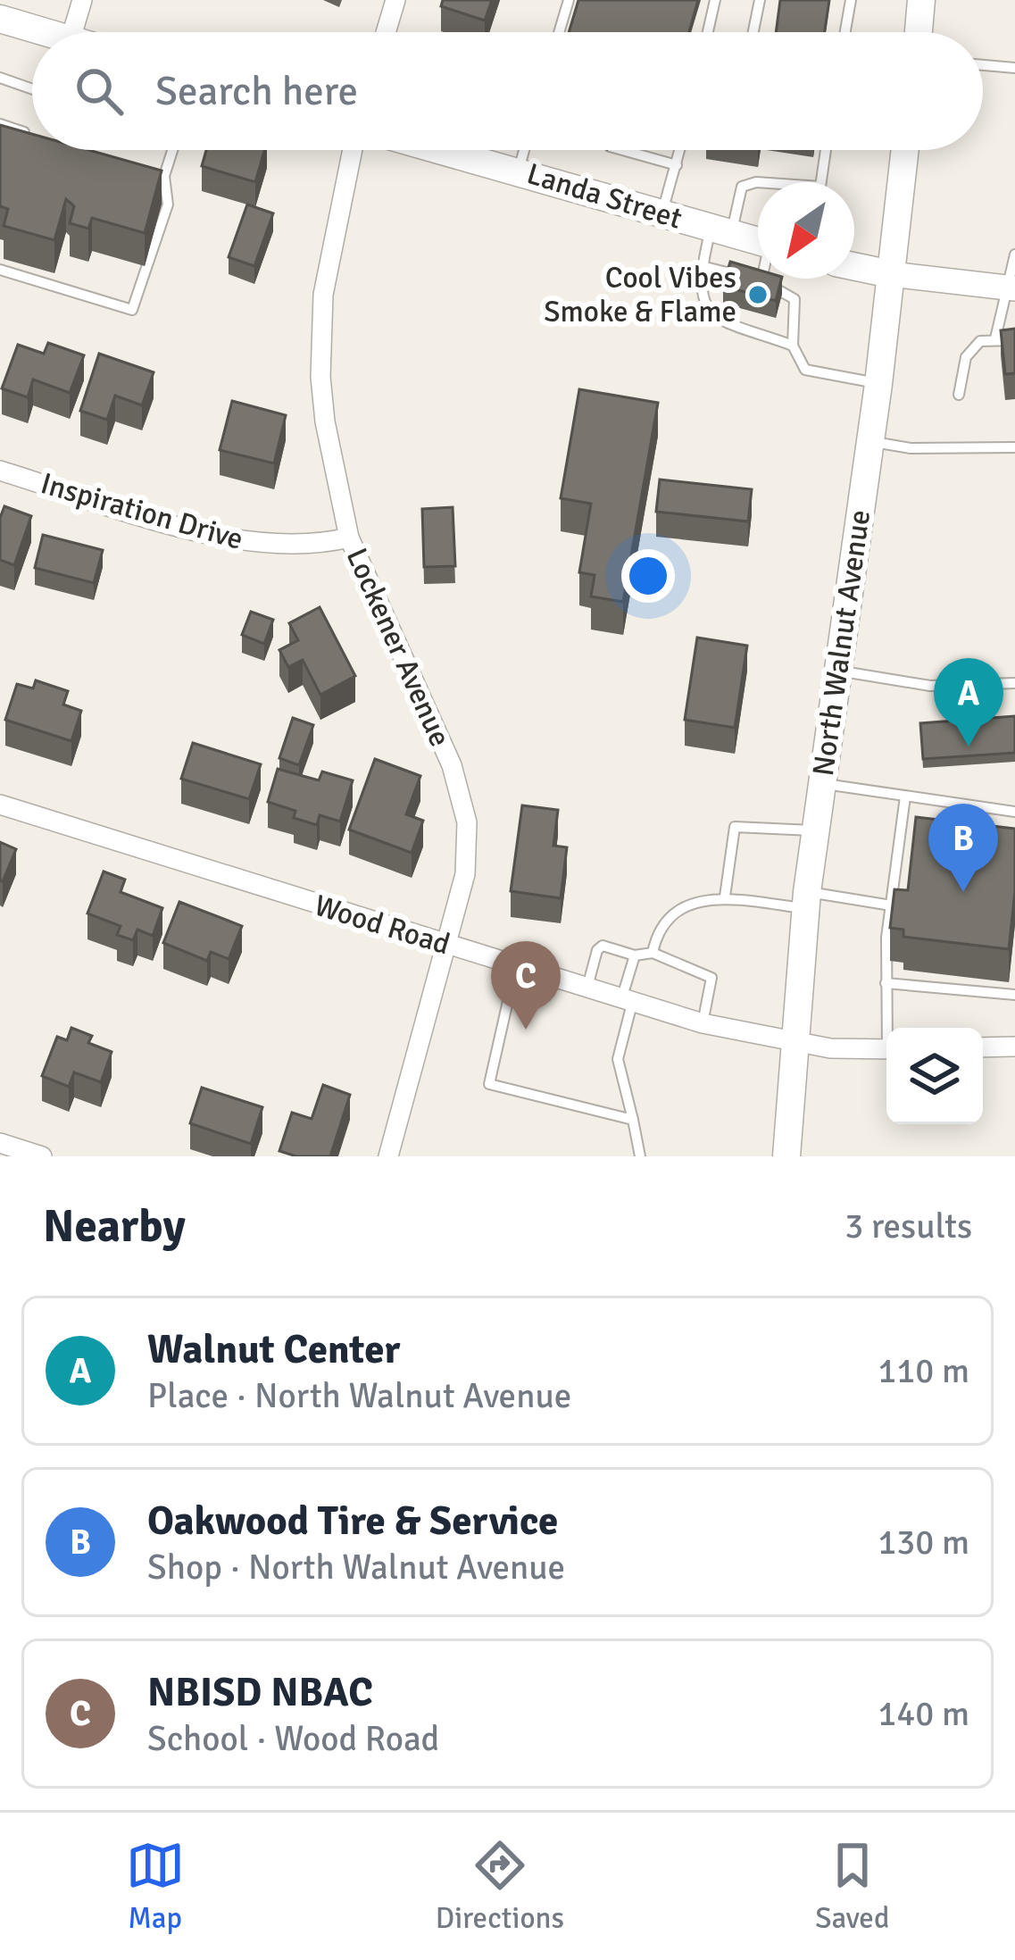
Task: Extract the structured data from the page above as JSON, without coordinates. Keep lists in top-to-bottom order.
{
  "streets": {
    "main road": ["Landa Street", "North Walnut Avenue"],
    "street": ["Inspiration Drive", "Lockener Avenue", "Wood Road"]
  },
  "crossings": [
    ["Inspiration Drive", "Lockener Avenue"],
    ["North Walnut Avenue", "Wood Road"],
    ["Lockener Avenue", "Wood Road"]
  ],
  "places": ["Cool Vibes Smoke & Flame"],
  "north": "bottom left",
  "page": {
    "search": "Search here",
    "pins": ["A", "B", "C"],
    "heading": ["Nearby", "3 results"],
    "list": [
      {
        "mark": "A",
        "name": "Walnut Center",
        "note": "Place · North Walnut Avenue",
        "value": "110 m"
      },
      {
        "mark": "B",
        "name": "Oakwood Tire & Service",
        "note": "Shop · North Walnut Avenue",
        "value": "130 m"
      },
      {
        "mark": "C",
        "name": "NBISD NBAC",
        "note": "School · Wood Road",
        "value": "140 m"
      }
    ],
    "nav": ["Map", "Directions", "Saved"]
  }
}
